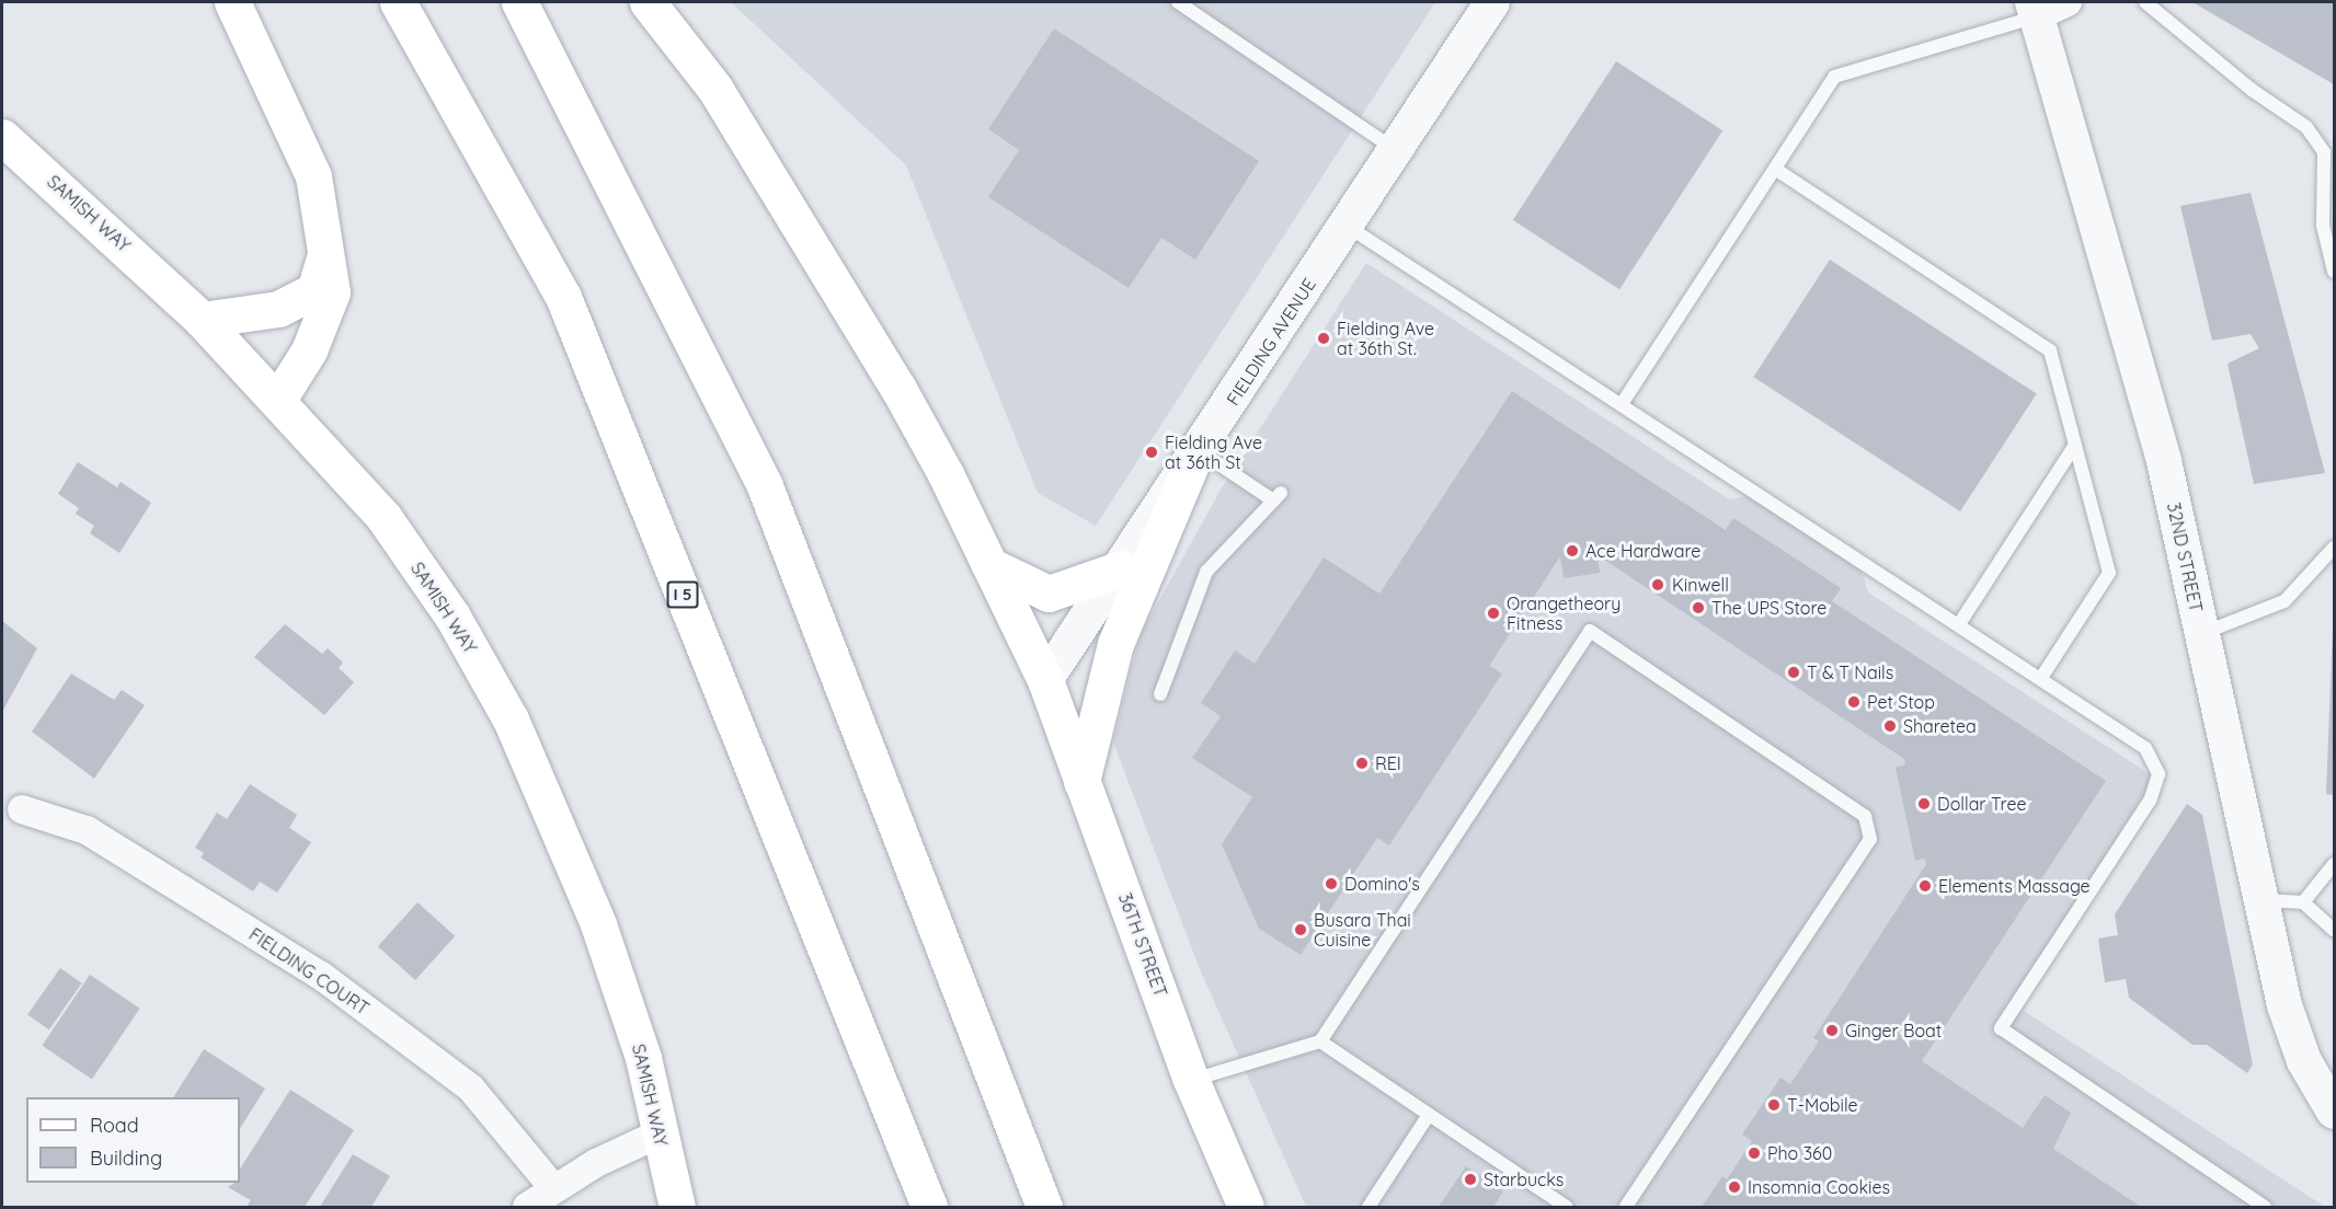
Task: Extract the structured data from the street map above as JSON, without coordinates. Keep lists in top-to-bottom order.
{
  "streets": {
    "main road": ["SAMISH WAY", "I 5", "36TH STREET"],
    "street": ["FIELDING AVENUE", "32ND STREET", "FIELDING COURT"]
  },
  "crossings": [
    ["FIELDING AVENUE", "36TH STREET"]
  ],
  "places": [
    "Fielding Ave at 36th St.",
    "Fielding Ave at 36th St",
    "Ace Hardware",
    "Kinwell",
    "The UPS Store",
    "Orangetheory Fitness",
    "T & T Nails",
    "Pet Stop",
    "Sharetea",
    "REI",
    "Dollar Tree",
    "Domino's",
    "Elements Massage",
    "Busara Thai Cuisine",
    "Ginger Boat",
    "T-Mobile",
    "Pho 360",
    "Starbucks",
    "Insomnia Cookies"
  ],
  "legend": ["Road", "Building"]
}
